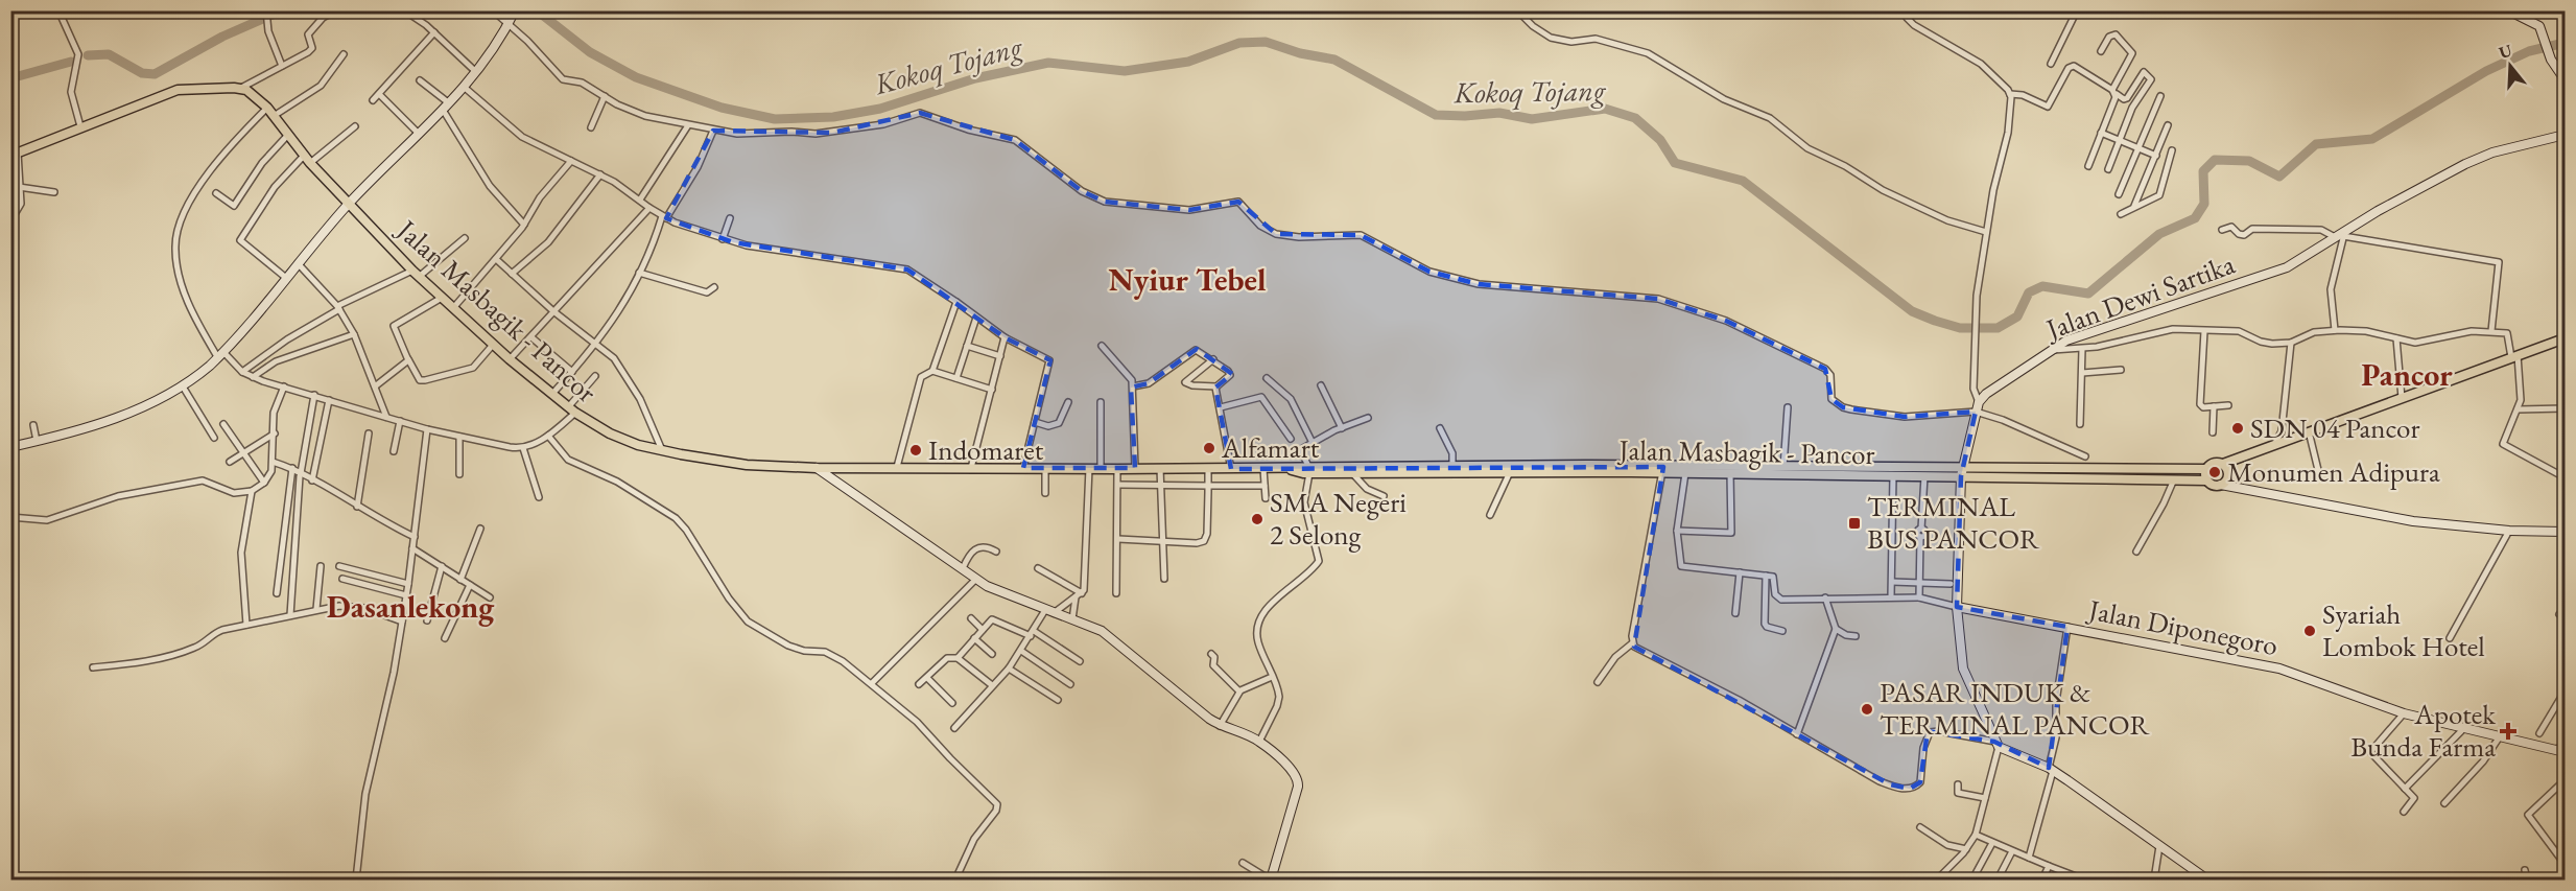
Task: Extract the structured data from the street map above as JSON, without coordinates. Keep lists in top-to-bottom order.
{
  "streets": {
    "main road": ["Jalan Masbagik - Pancor"],
    "street": ["Jalan Dewi Sartika", "Jalan Diponegoro"]
  },
  "districts": ["Nyiur Tebel", "Pancor", "Dasanlekong"],
  "water": ["Kokoq Tojang"],
  "places": {
    "other": [
      "SDN 04 Pancor",
      "Alfamart",
      "Indomaret",
      "Monumen Adipura",
      "SMA Negeri 2 Selong",
      "Syariah Lombok Hotel",
      "PASAR INDUK & TERMINAL PANCOR"
    ],
    "transit": ["TERMINAL BUS PANCOR"],
    "health": ["Apotek Bunda Farma"]
  },
  "north": "top"
}
